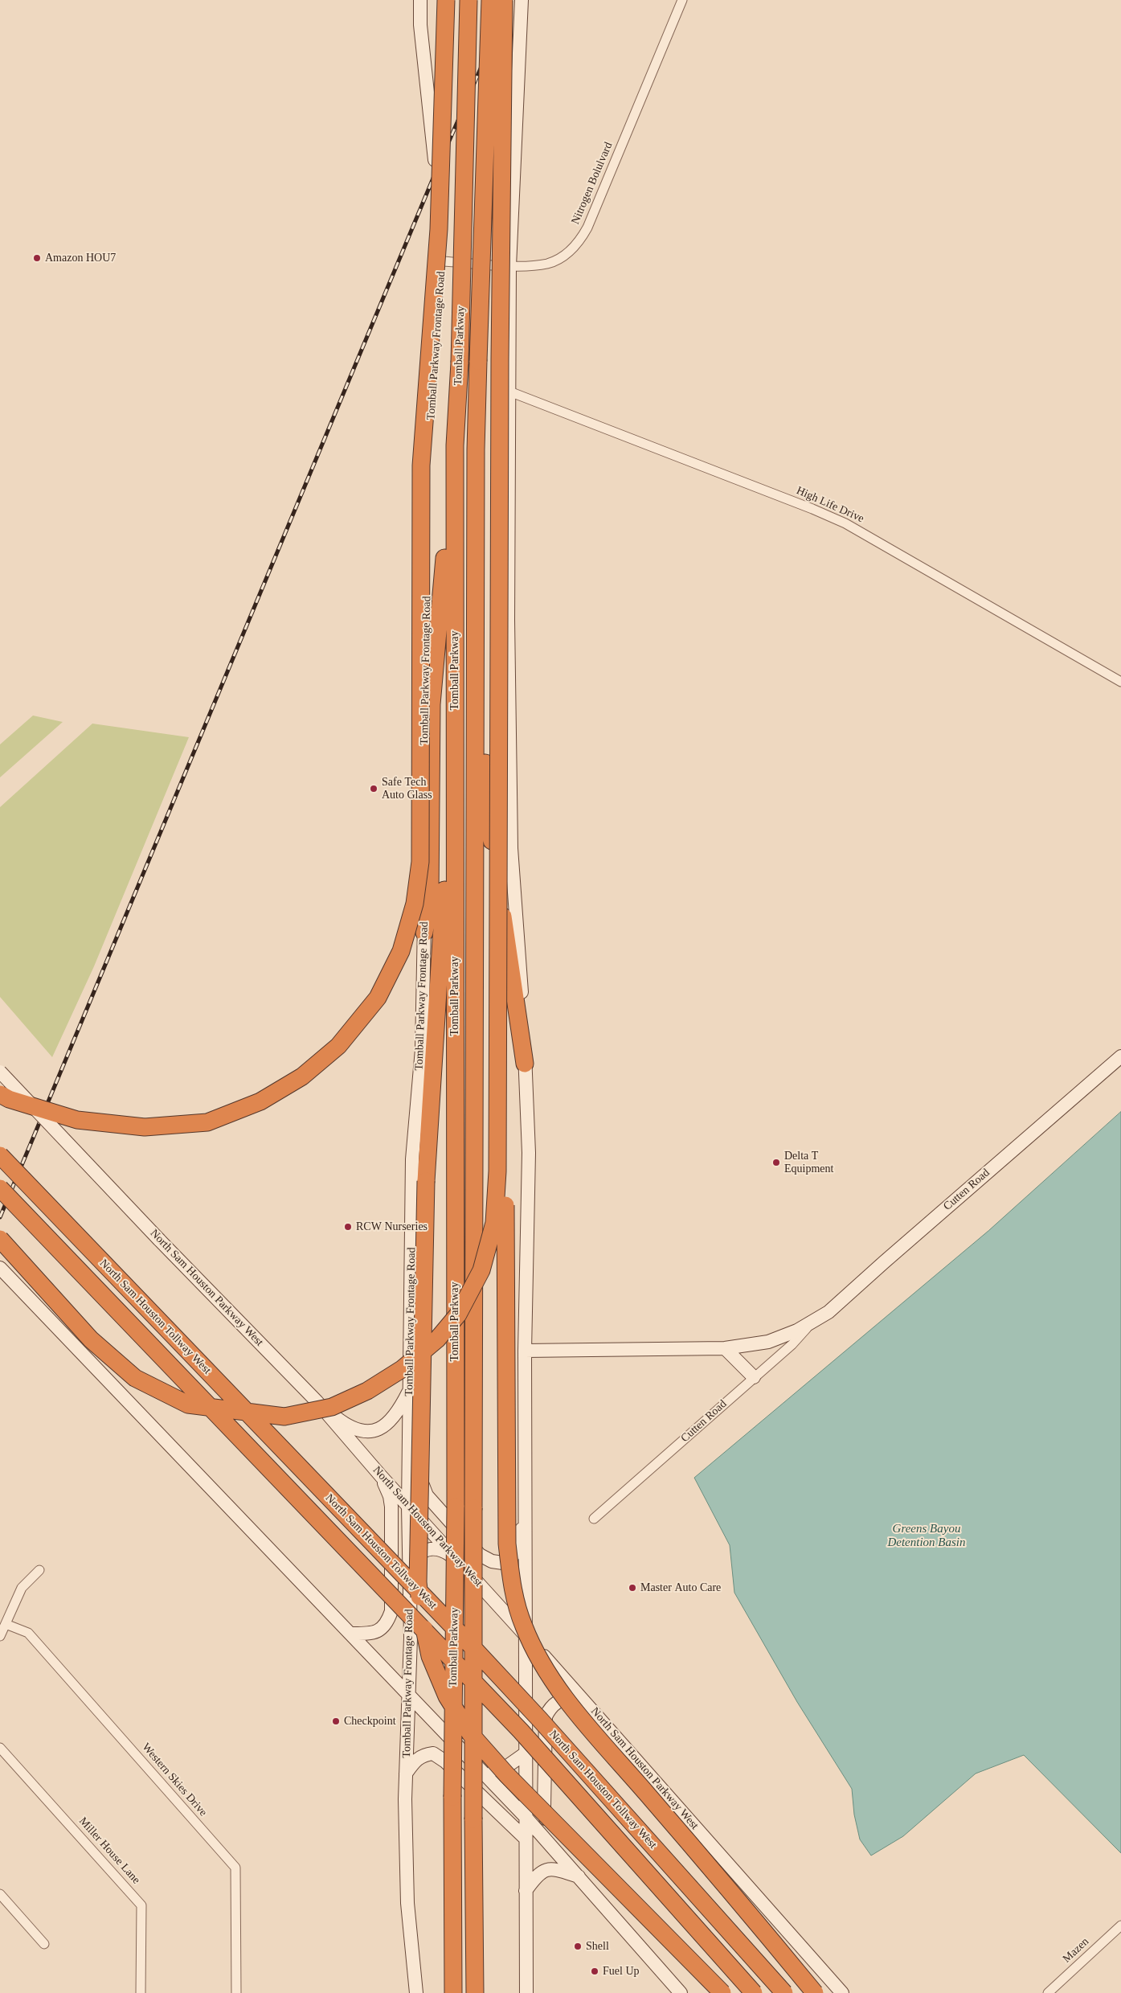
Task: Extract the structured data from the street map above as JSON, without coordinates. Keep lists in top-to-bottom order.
{
  "streets": {
    "highway": ["Tomball Parkway", "North Sam Houston Tollway West"],
    "main road": ["Tomball Parkway Frontage Road", "Cutten Road", "North Sam Houston Parkway West"],
    "street": [
      "Nitrogen Bolulvard",
      "High Life Drive",
      "Western Skies Drive",
      "Miller House Lane",
      "Mazen"
    ]
  },
  "crossings": [
    ["Nitrogen Bolulvard", "Tomball Parkway Frontage Road"],
    ["Tomball Parkway Frontage Road", "North Sam Houston Parkway West"]
  ],
  "water": ["Greens Bayou Detention Basin"],
  "places": [
    "Amazon HOU7",
    "Safe Tech Auto Glass",
    "Delta T Equipment",
    "RCW Nurseries",
    "Master Auto Care",
    "Checkpoint",
    "Shell",
    "Fuel Up"
  ]
}
